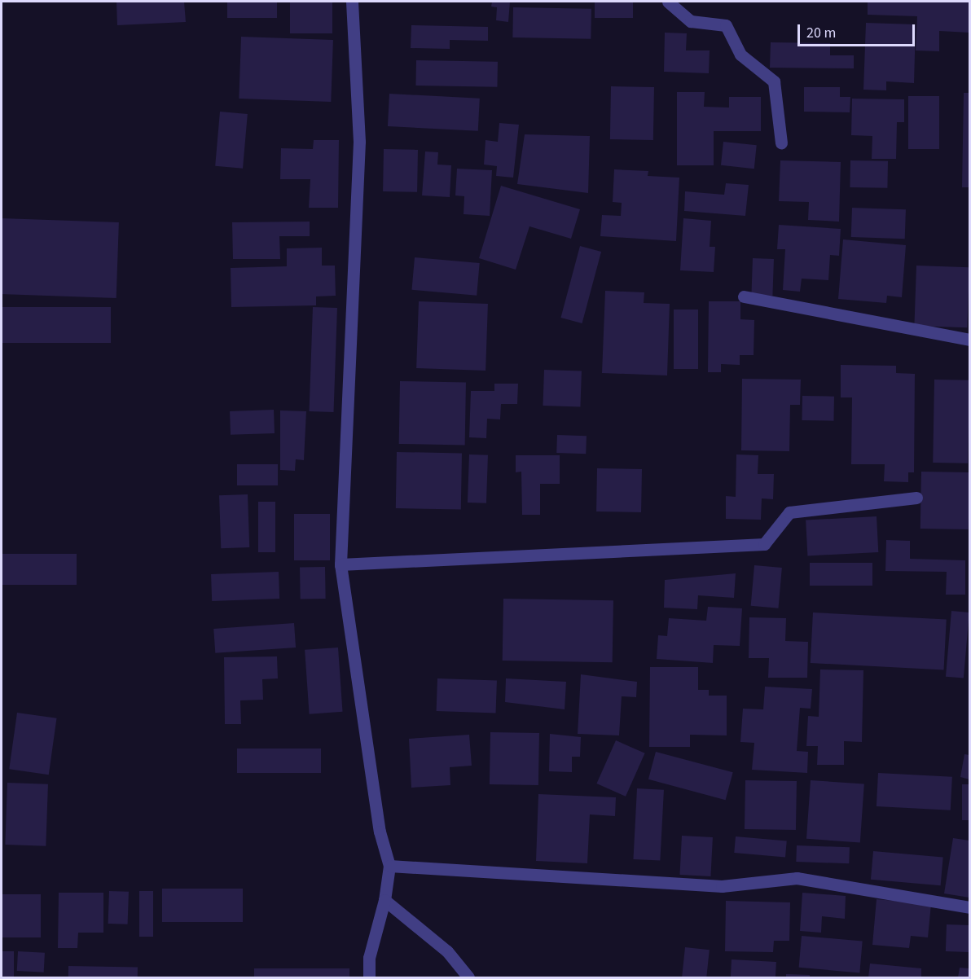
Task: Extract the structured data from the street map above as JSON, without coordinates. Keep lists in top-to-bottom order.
{
  "scale_bar": "20 m"
}
